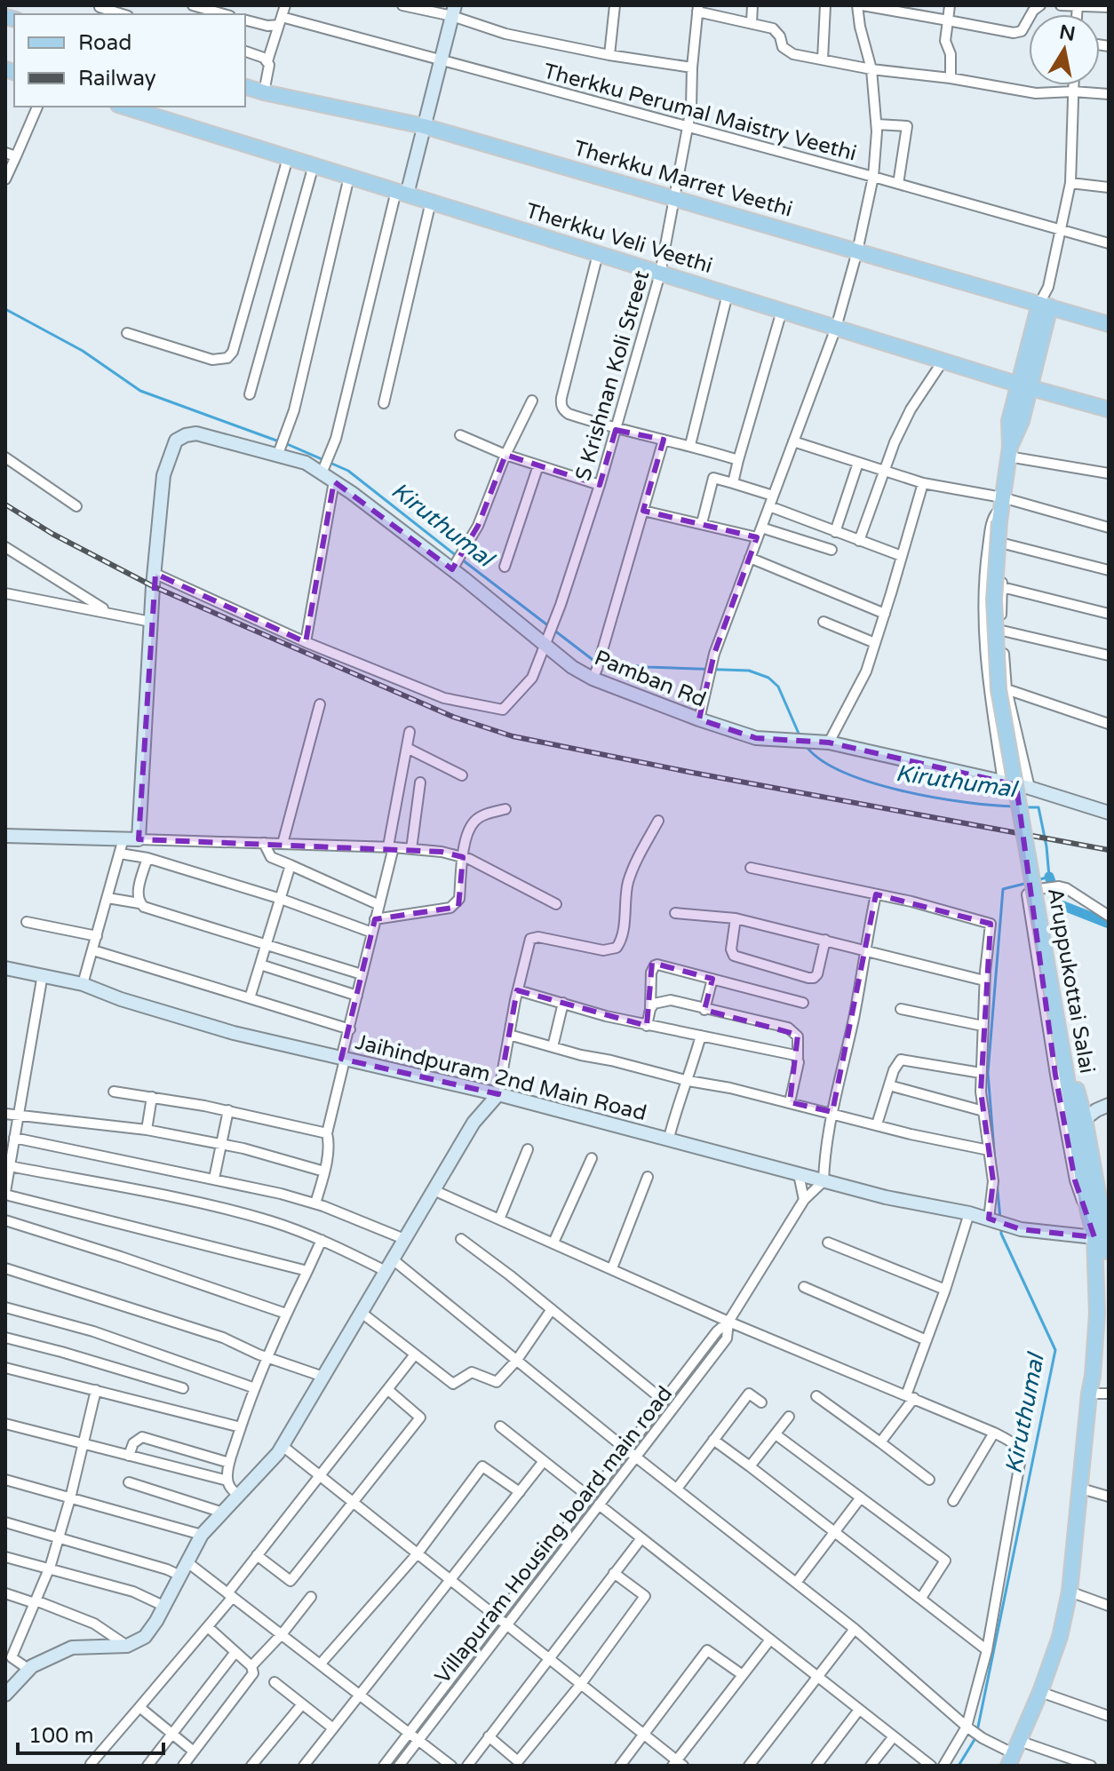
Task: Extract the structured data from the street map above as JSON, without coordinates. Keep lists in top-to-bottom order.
{
  "streets": {
    "main road": ["Therkku Marret Veethi", "Therkku Veli Veethi", "Aruppukottai Salai"],
    "street": [
      "Therkku Perumal Maistry Veethi",
      "S Krishnan Koli Street",
      "Pamban Rd",
      "Jaihindpuram 2nd Main Road",
      "Villapuram Housing board main road"
    ]
  },
  "crossings": [
    ["Therkku Perumal Maistry Veethi", "S Krishnan Koli Street"],
    ["Therkku Marret Veethi", "S Krishnan Koli Street"],
    ["Therkku Marret Veethi", "Aruppukottai Salai"],
    ["Therkku Veli Veethi", "S Krishnan Koli Street"],
    ["Therkku Veli Veethi", "Aruppukottai Salai"],
    ["S Krishnan Koli Street", "Pamban Rd"],
    ["Aruppukottai Salai", "Jaihindpuram 2nd Main Road"],
    ["Jaihindpuram 2nd Main Road", "Villapuram Housing board main road"]
  ],
  "water": ["Kiruthumal"],
  "legend": ["Road", "Railway"],
  "scale_bar": "100 m",
  "north": "top"
}
